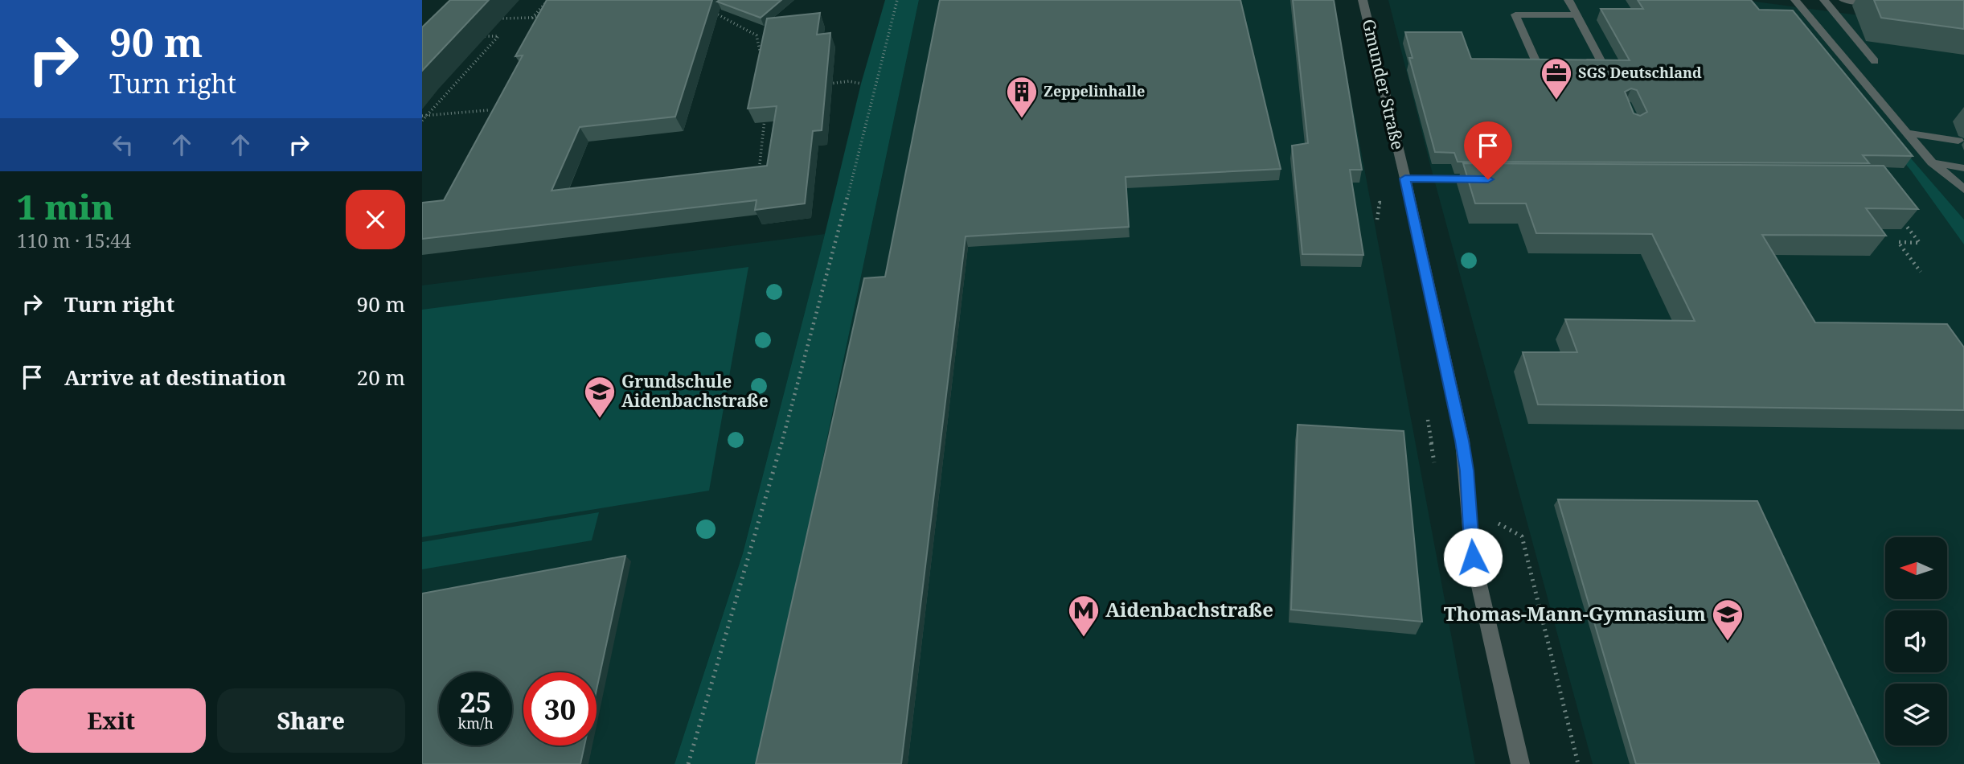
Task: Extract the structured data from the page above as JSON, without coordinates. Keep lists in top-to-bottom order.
{
  "streets": {
    "street": ["Gmunder Straße"]
  },
  "places": {
    "office": ["SGS Deutschland"],
    "building": ["Zeppelinhalle"],
    "school or university": ["Grundschule Aidenbachstraße", "Thomas-Mann-Gymnasium"],
    "metro station": ["Aidenbachstraße"]
  },
  "north": "left",
  "page": {
    "turn": ["90 m", "Turn right"],
    "heading": ["1 min", "110 m · 15:44"],
    "list": [
      {
        "name": "Turn right",
        "value": "90 m"
      },
      {
        "name": "Arrive at destination",
        "value": "20 m"
      }
    ],
    "speed": "25 km/h",
    "limit": "30",
    "buttons": ["Exit", "Share"]
  }
}
